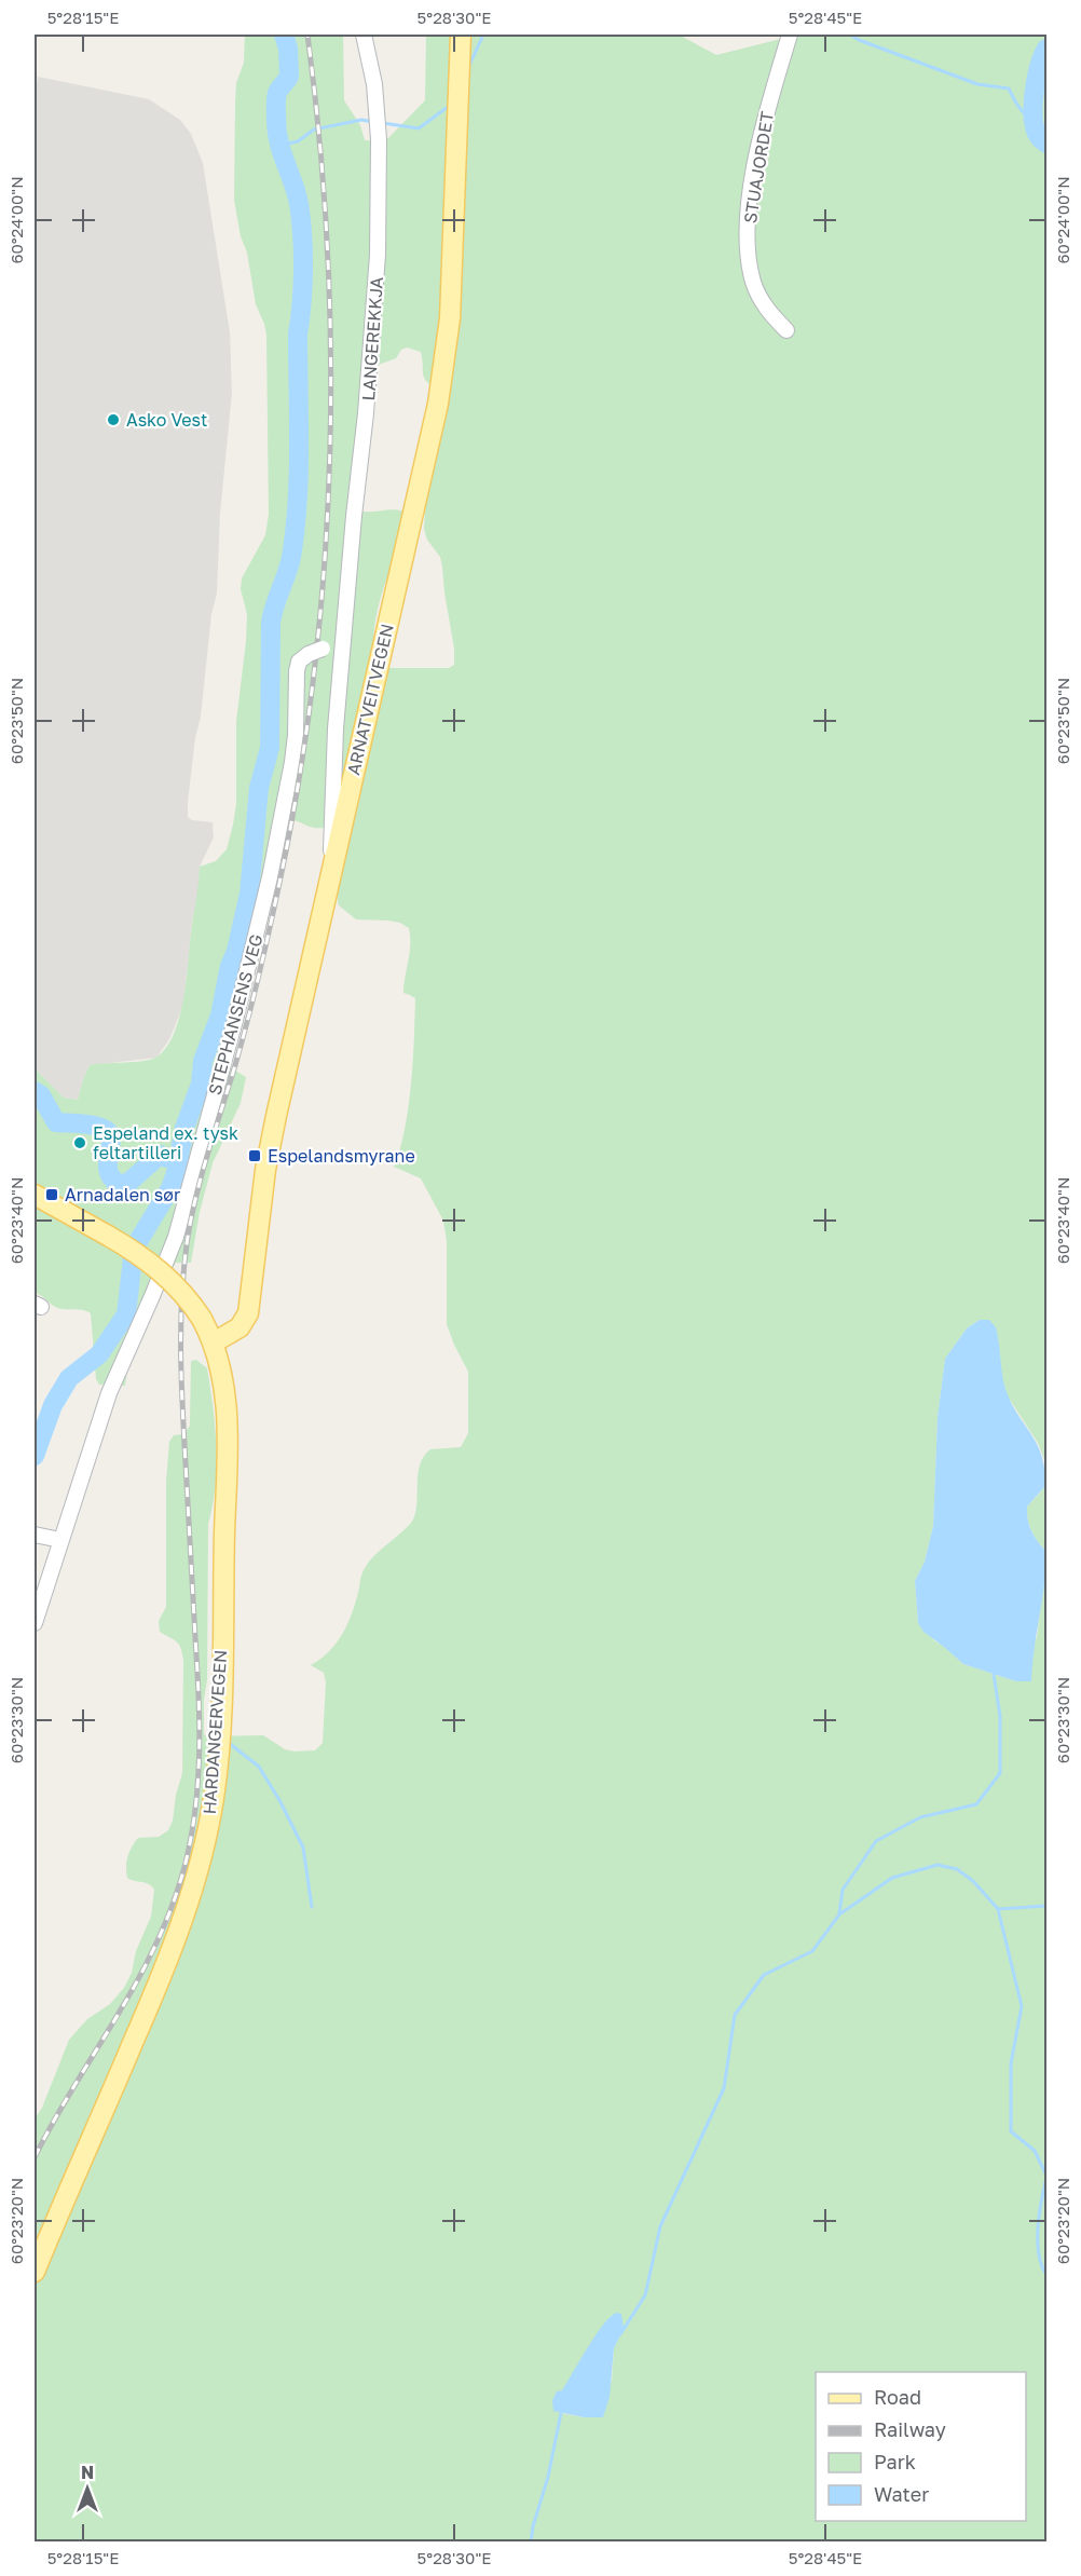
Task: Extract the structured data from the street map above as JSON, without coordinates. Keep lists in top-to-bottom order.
{
  "streets": {
    "main road": ["ARNATVEITVEGEN", "HARDANGERVEGEN"],
    "street": ["STUAJORDET", "LANGEREKKJA", "STEPHANSENS VEG"]
  },
  "crossings": [
    ["LANGEREKKJA", "ARNATVEITVEGEN"],
    ["LANGEREKKJA", "STEPHANSENS VEG"],
    ["ARNATVEITVEGEN", "HARDANGERVEGEN"]
  ],
  "places": {
    "other": ["Asko Vest", "Espeland ex. tysk feltartilleri"],
    "transit": ["Espelandsmyrane", "Arnadalen sør"]
  },
  "legend": [
    "Road",
    "Railway",
    "Park",
    "Water"
  ],
  "north": "top",
  "coordinates": [
    "5°28'15\"E",
    "5°28'30\"E",
    "5°28'45\"E",
    "60°24'00\"N",
    "60°23'50\"N",
    "60°23'40\"N",
    "60°23'30\"N",
    "60°23'20\"N"
  ]
}
